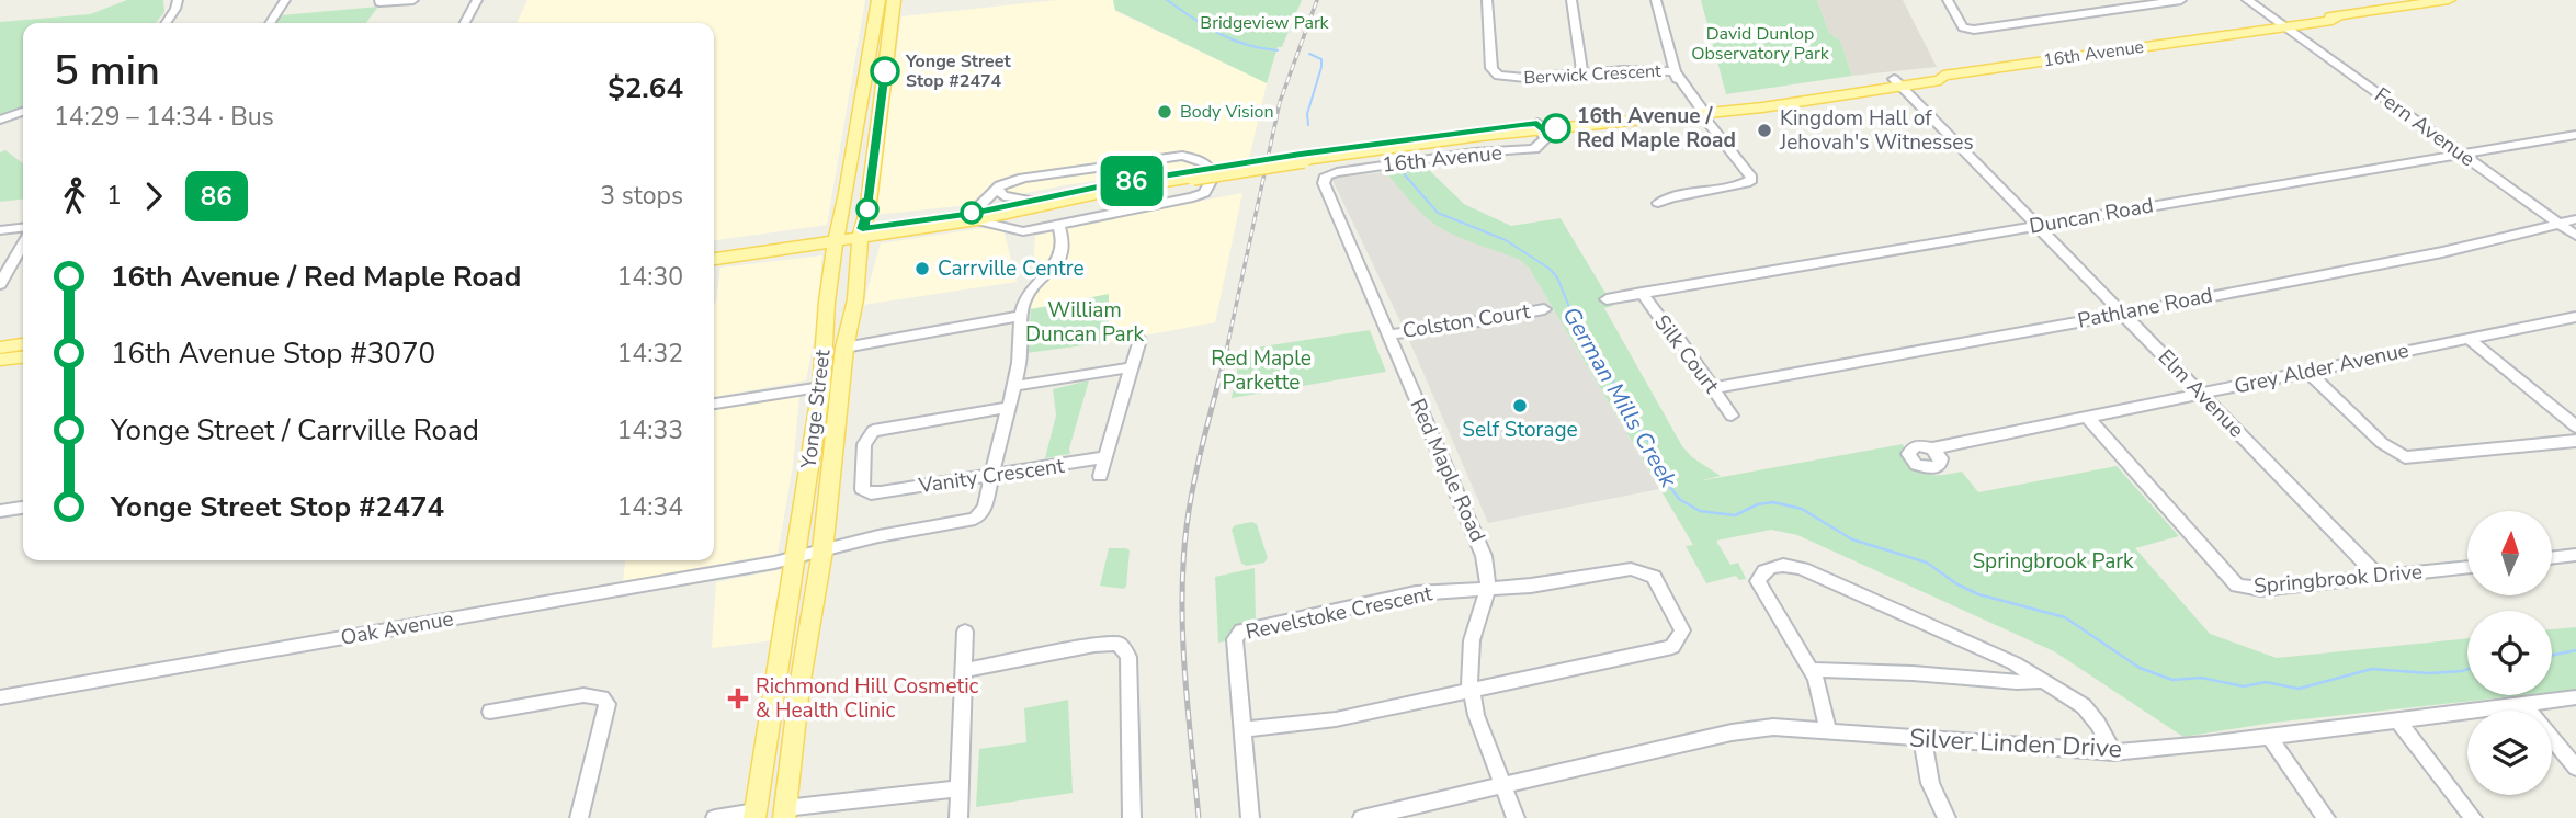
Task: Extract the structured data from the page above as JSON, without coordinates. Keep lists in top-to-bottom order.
{
  "streets": {
    "main road": ["16th Avenue", "Yonge Street"],
    "street": [
      "Berwick Crescent",
      "Fern Avenue",
      "Duncan Road",
      "Pathlane Road",
      "Colston Court",
      "Silk Court",
      "Grey Alder Avenue",
      "Elm Avenue",
      "Red Maple Road",
      "Vanity Crescent",
      "Springbrook Drive",
      "Revelstoke Crescent",
      "Oak Avenue",
      "Silver Linden Drive"
    ]
  },
  "crossings": [
    ["16th Avenue", "Berwick Crescent"],
    ["16th Avenue", "Fern Avenue"],
    ["16th Avenue", "Elm Avenue"],
    ["16th Avenue", "Yonge Street"],
    ["16th Avenue", "Red Maple Road"],
    ["Fern Avenue", "Duncan Road"],
    ["Fern Avenue", "Pathlane Road"],
    ["Duncan Road", "Silk Court"],
    ["Duncan Road", "Elm Avenue"],
    ["Pathlane Road", "Silk Court"],
    ["Pathlane Road", "Elm Avenue"],
    ["Colston Court", "Red Maple Road"],
    ["Grey Alder Avenue", "Elm Avenue"],
    ["Grey Alder Avenue", "Springbrook Drive"],
    ["Elm Avenue", "Springbrook Drive"],
    ["Yonge Street", "Oak Avenue"],
    ["Red Maple Road", "Revelstoke Crescent"],
    ["Red Maple Road", "Silver Linden Drive"],
    ["Vanity Crescent", "Oak Avenue"]
  ],
  "water": ["German Mills Creek"],
  "parks": [
    "Bridgeview Park",
    "David Dunlop Observatory Park",
    "William Duncan Park",
    "Red Maple Parkette",
    "Springbrook Park"
  ],
  "places": {
    "other": [
      "Yonge Street Stop #2474",
      "Body Vision",
      "16th Avenue / Red Maple Road",
      "Kingdom Hall of Jehovah's Witnesses",
      "Carrville Centre",
      "Self Storage"
    ],
    "health": ["Richmond Hill Cosmetic & Health Clinic"]
  },
  "lines": ["bus line 86"],
  "north": "top",
  "page": {
    "on_map": "86",
    "heading": ["5 min", "14:29 – 14:34 · Bus", "$2.64"],
    "legs": ["1", "86", "3 stops"],
    "list": [
      {
        "name": "16th Avenue / Red Maple Road",
        "value": "14:30"
      },
      {
        "name": "16th Avenue Stop #3070",
        "value": "14:32"
      },
      {
        "name": "Yonge Street / Carrville Road",
        "value": "14:33"
      },
      {
        "name": "Yonge Street Stop #2474",
        "value": "14:34"
      }
    ]
  }
}
